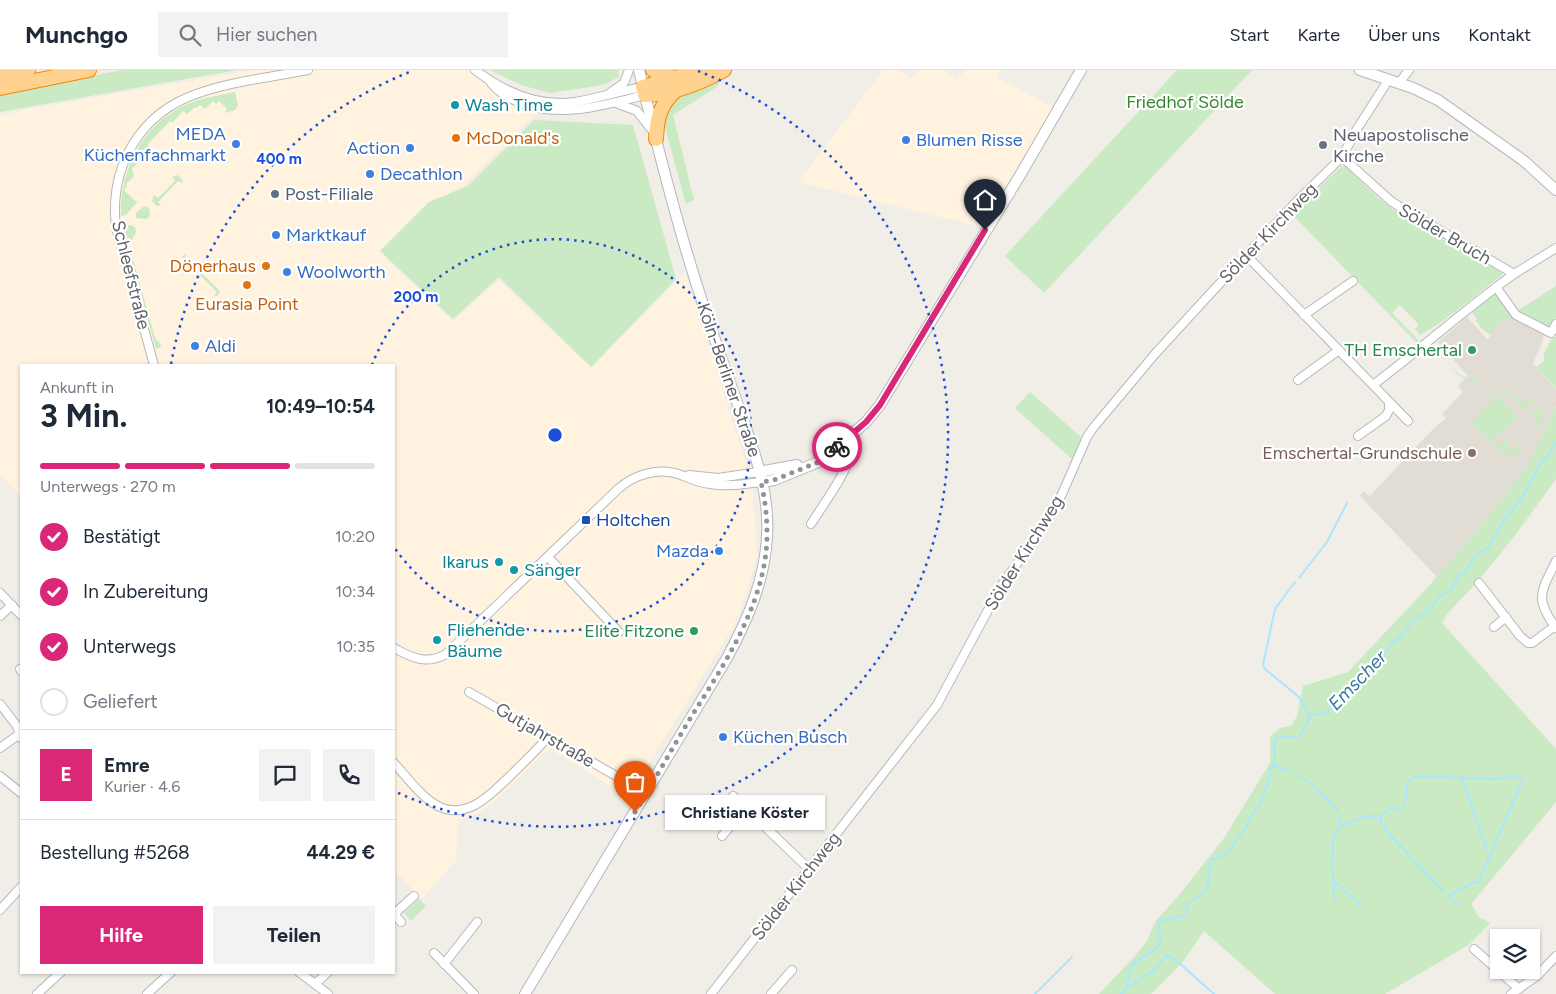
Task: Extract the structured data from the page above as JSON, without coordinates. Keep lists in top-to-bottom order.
{
  "streets": {
    "main road": ["Köln-Berliner Straße"],
    "street": [
      "Sölder Kirchweg",
      "Sölder Bruch",
      "Schleefstraße",
      "Gutjahrstraße"
    ]
  },
  "crossings": [
    ["Sölder Kirchweg", "Sölder Bruch"],
    ["Köln-Berliner Straße", "Gutjahrstraße"]
  ],
  "water": ["Emscher"],
  "parks": ["Friedhof Sölde"],
  "places": {
    "other": [
      "Wash Time",
      "McDonald's",
      "Blumen Risse",
      "MEDA Küchenfachmarkt",
      "Neuapostolische Kirche",
      "Action",
      "Decathlon",
      "Post-Filiale",
      "Marktkauf",
      "Dönerhaus",
      "Woolworth",
      "Eurasia Point",
      "Aldi",
      "TH Emschertal",
      "Emschertal-Grundschule",
      "Mazda",
      "Ikarus",
      "Sänger",
      "Elite Fitzone",
      "Fliehende Bäume",
      "Küchen Busch",
      "Christiane Köster"
    ],
    "transit": ["Holtchen"]
  },
  "page": {
    "header": "Munchgo",
    "search": "Hier suchen",
    "nav": [
      "Start",
      "Karte",
      "Über uns",
      "Kontakt"
    ],
    "heading": ["3 Min.", "Ankunft in", "10:49–10:54"],
    "panel": [
      "Emre",
      "Kurier · 4.6",
      "Bestellung #5268",
      "44.29 €"
    ],
    "bar": "Unterwegs · 270 m",
    "list": [
      ["Bestätigt", "10:20"],
      ["In Zubereitung", "10:34"],
      ["Unterwegs", "10:35"],
      "Geliefert"
    ],
    "round": "E",
    "bubble": "Christiane Köster",
    "buttons": ["Hilfe", "Teilen"]
  },
  "rings": ["400 m", "200 m"]
}
